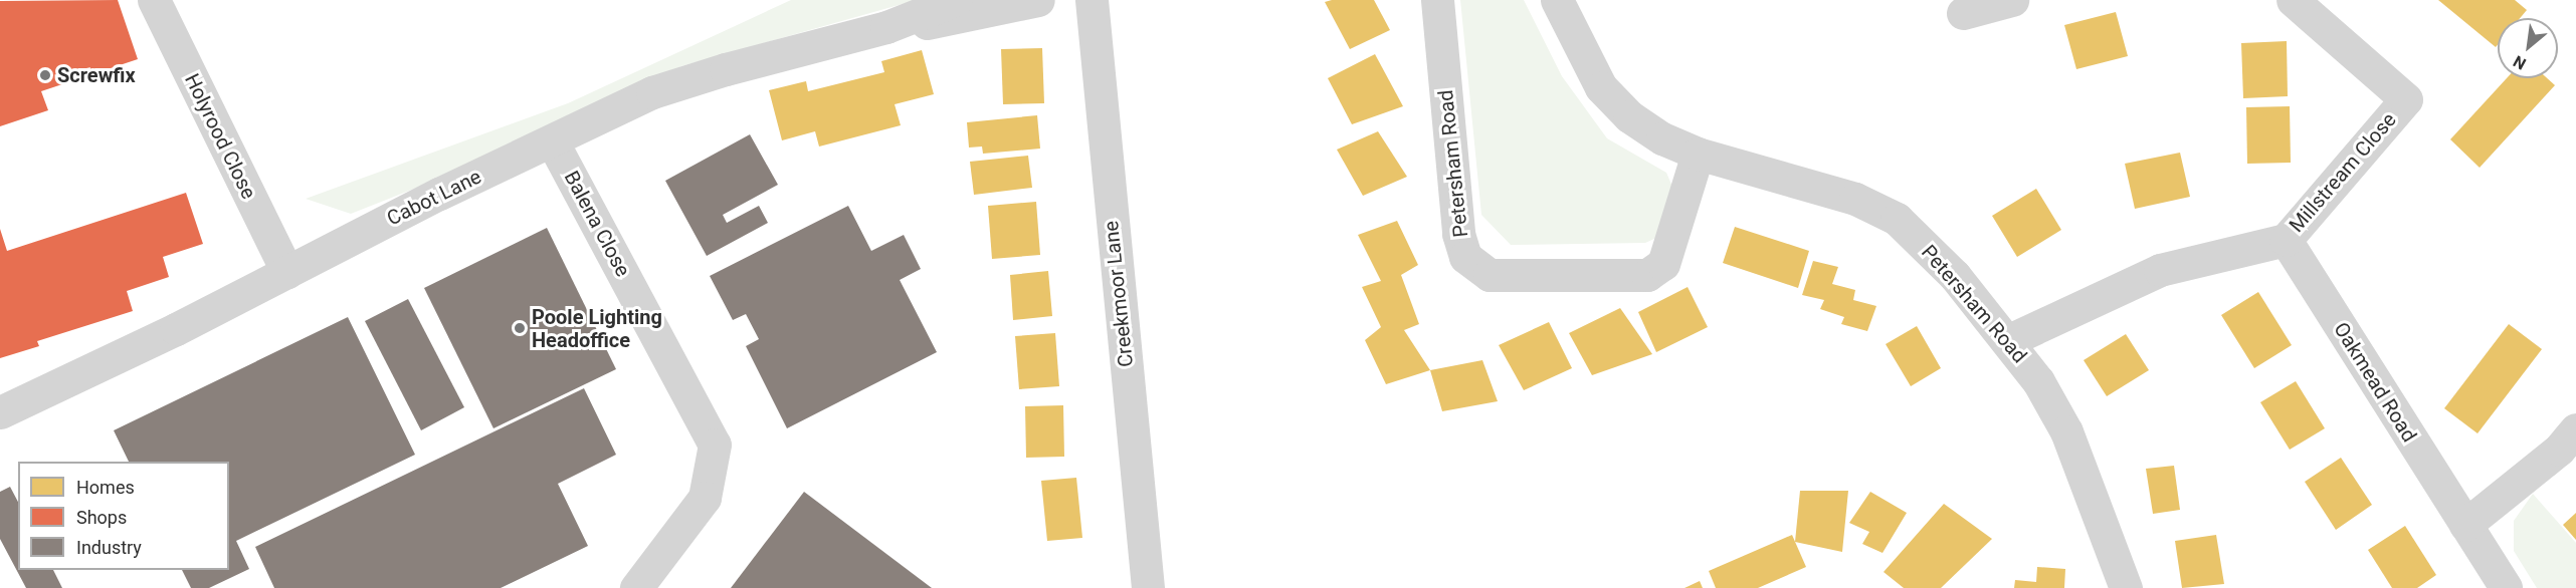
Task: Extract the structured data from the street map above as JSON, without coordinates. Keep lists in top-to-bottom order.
{
  "streets": {
    "street": [
      "Holyrood Close",
      "Petersham Road",
      "Millstream Close",
      "Cabot Lane",
      "Balena Close",
      "Creekmoor Lane",
      "Oakmead Road"
    ]
  },
  "crossings": [
    ["Holyrood Close", "Cabot Lane"],
    ["Petersham Road", "Millstream Close"],
    ["Millstream Close", "Oakmead Road"],
    ["Cabot Lane", "Balena Close"]
  ],
  "places": ["Screwfix", "Poole Lighting Headoffice"],
  "legend": ["Homes", "Shops", "Industry"],
  "north": "bottom left"
}
